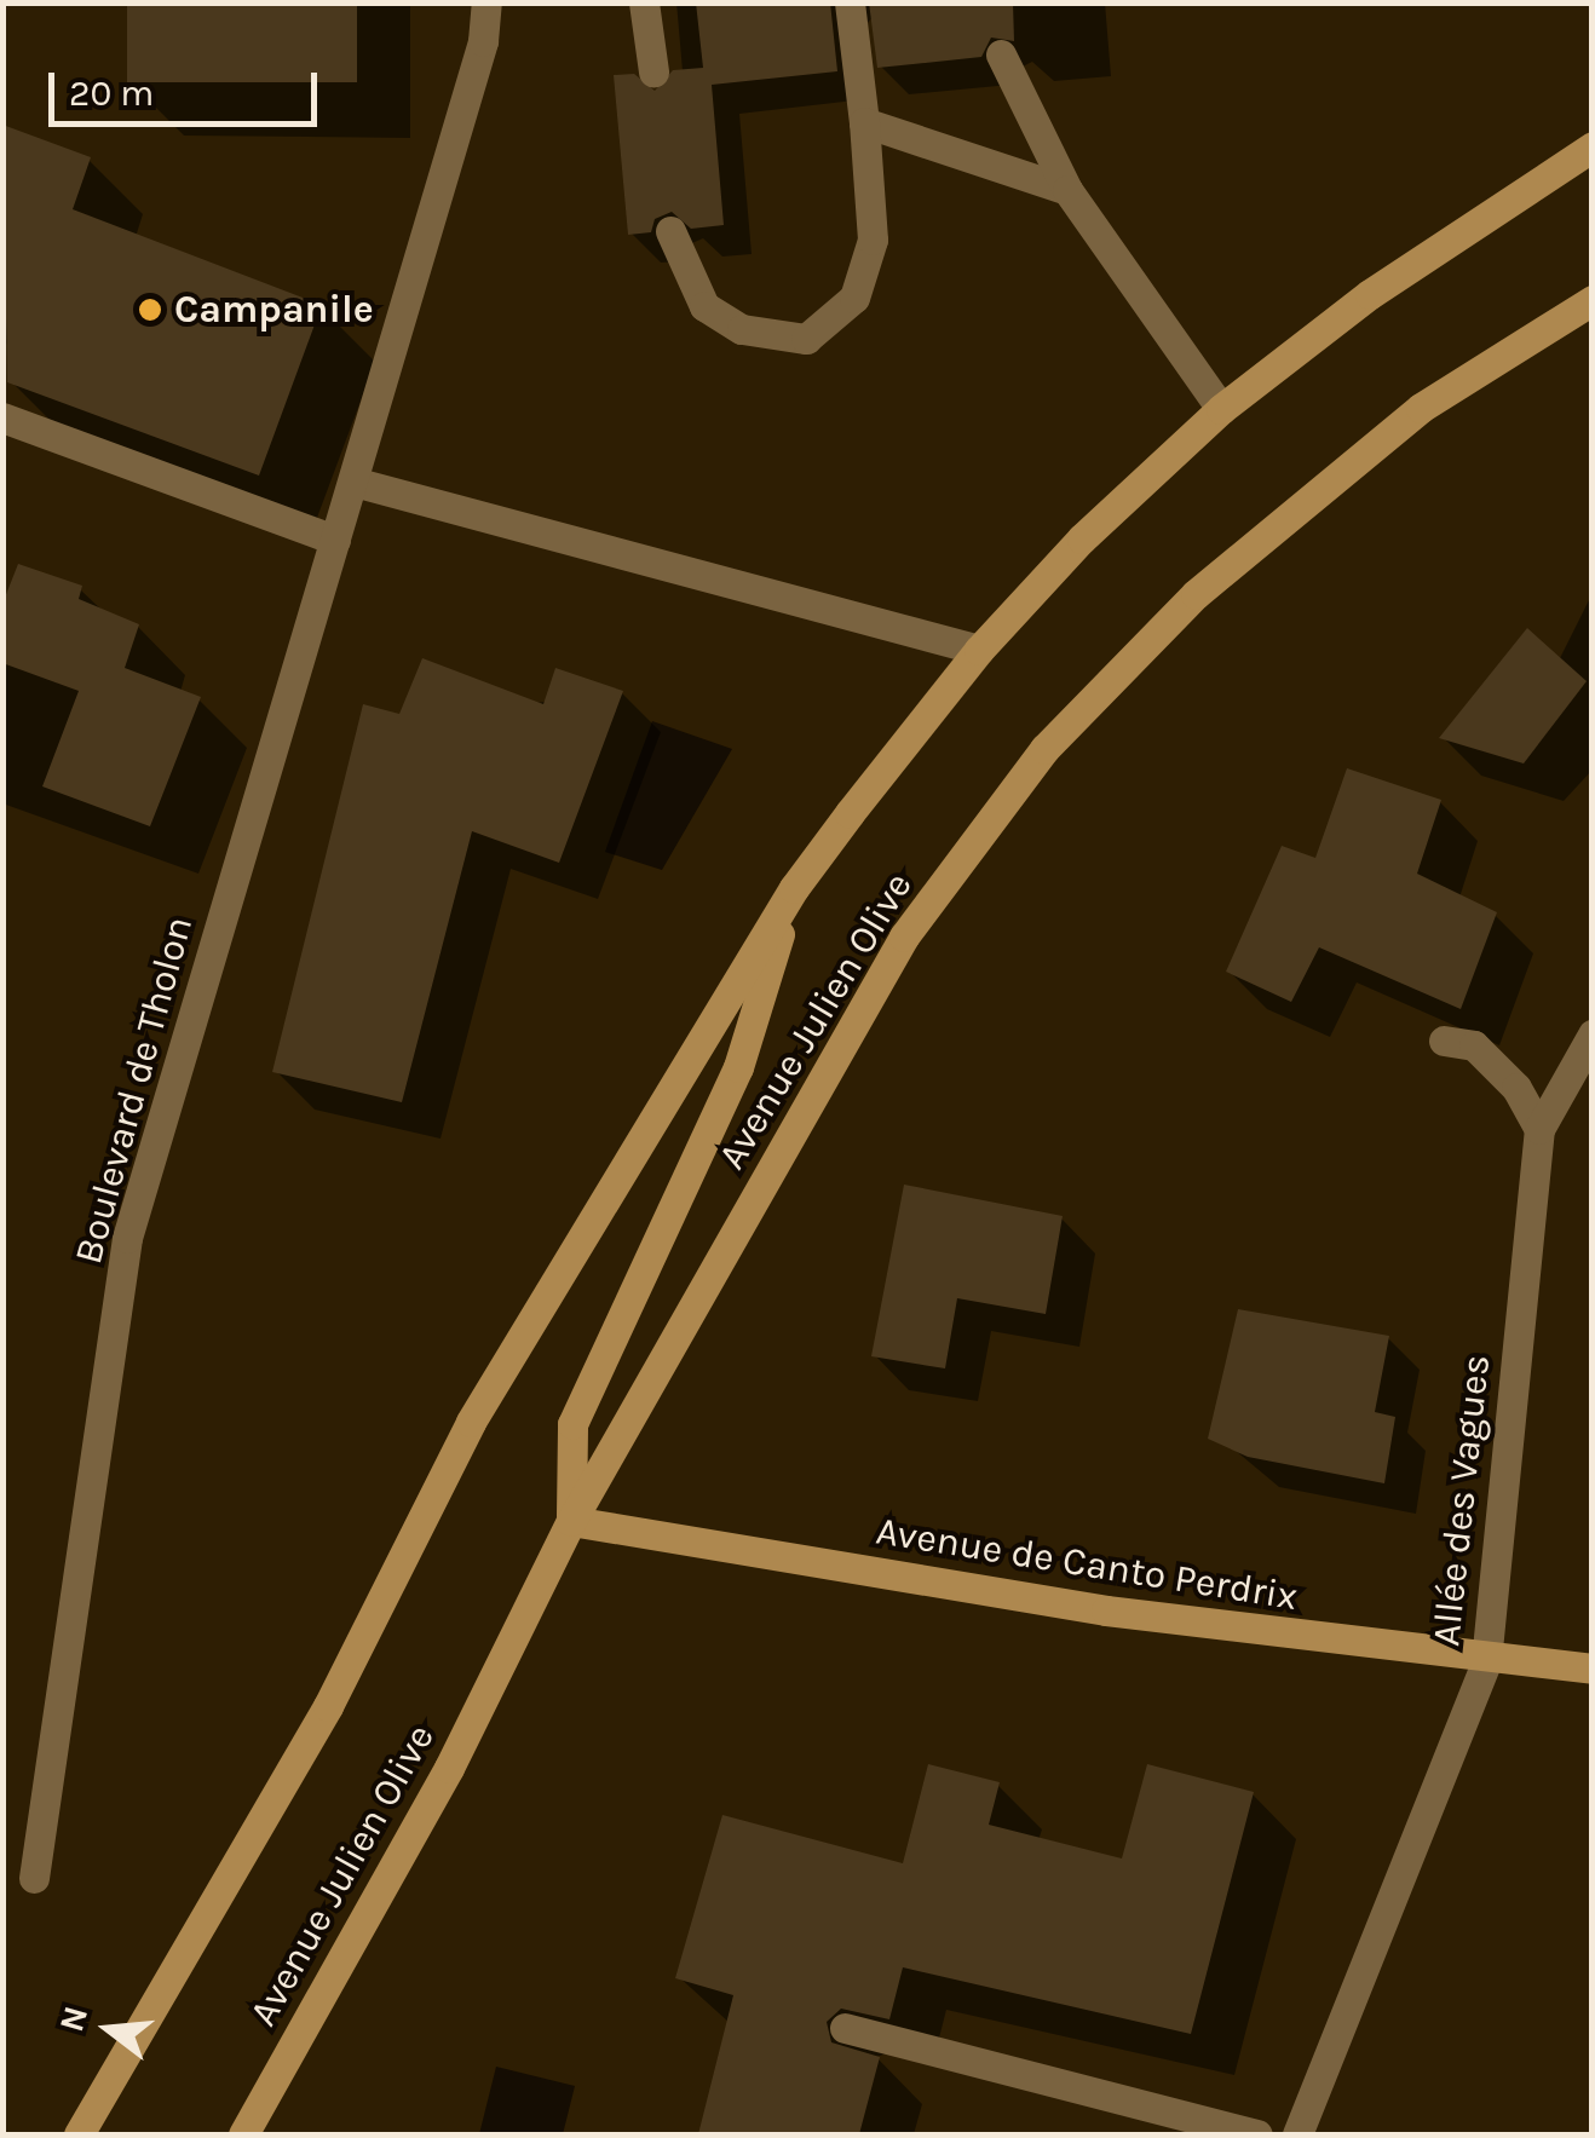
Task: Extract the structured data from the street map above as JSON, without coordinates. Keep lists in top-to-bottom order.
{
  "streets": {
    "main road": ["Avenue Julien Olive", "Avenue de Canto Perdrix"],
    "street": ["Boulevard de Tholon", "Allée des Vagues"]
  },
  "crossings": [
    ["Avenue Julien Olive", "Avenue de Canto Perdrix"],
    ["Allée des Vagues", "Avenue de Canto Perdrix"]
  ],
  "places": ["Campanile"],
  "scale_bar": "20 m",
  "north": "left"
}
